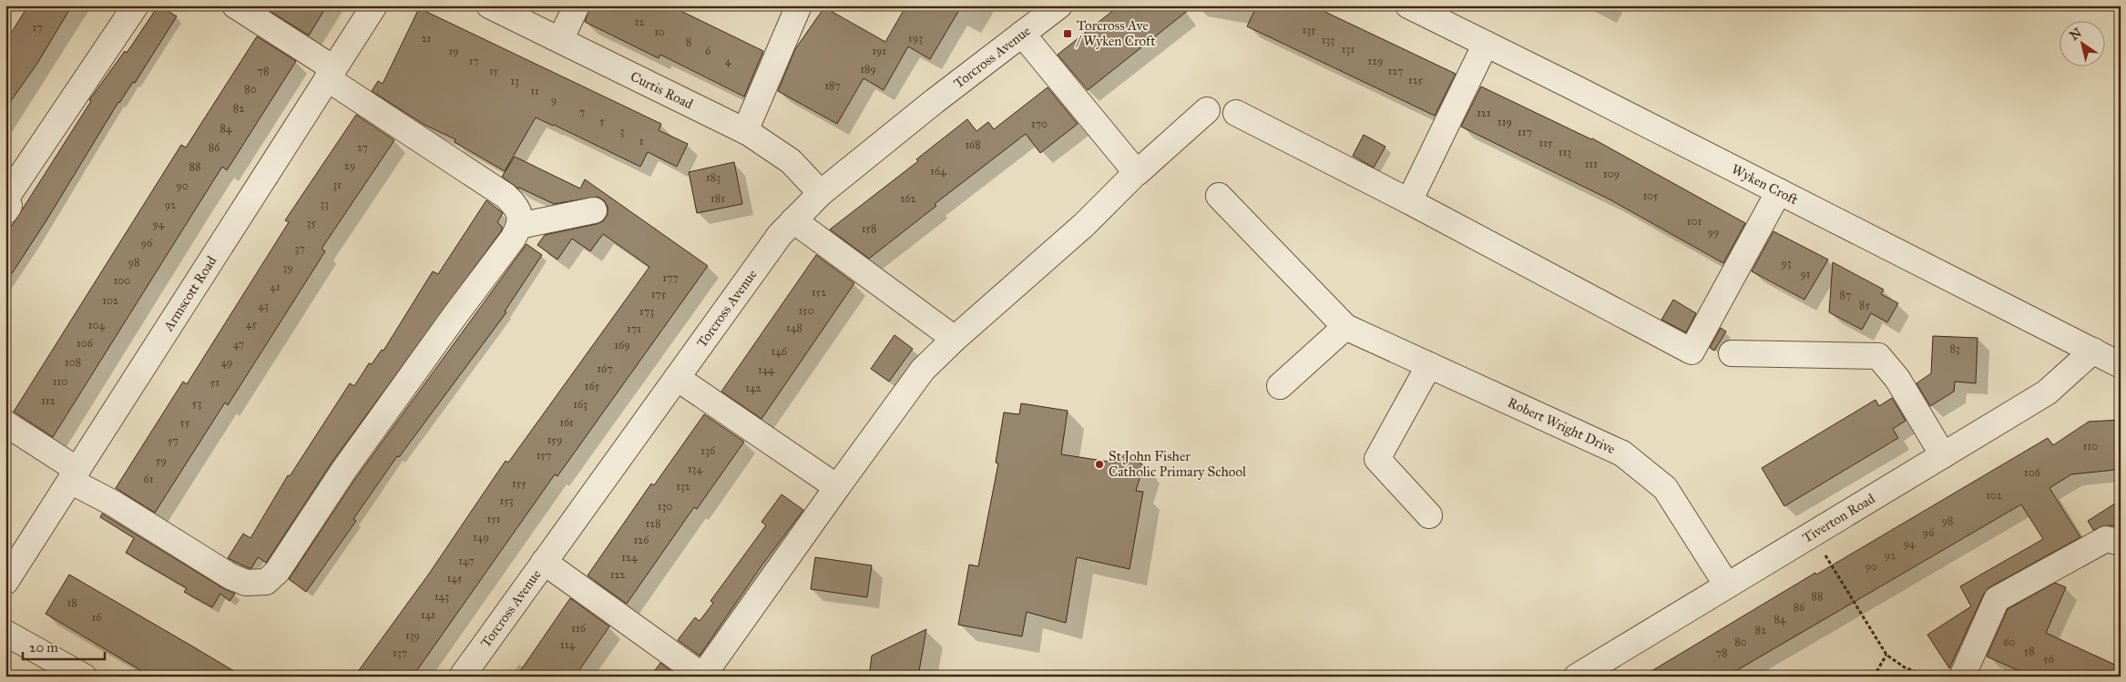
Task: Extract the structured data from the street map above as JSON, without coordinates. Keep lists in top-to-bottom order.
{
  "streets": {
    "street": [
      "Torcross Avenue",
      "Curtis Road",
      "Wyken Croft",
      "Armscott Road",
      "Robert Wright Drive",
      "Tiverton Road"
    ]
  },
  "crossings": [
    ["Torcross Avenue", "Curtis Road"],
    ["Wyken Croft", "Tiverton Road"],
    ["Robert Wright Drive", "Tiverton Road"]
  ],
  "places": {
    "transit": ["Torcross Ave / Wyken Croft"],
    "other": ["St John Fisher Catholic Primary School"]
  },
  "house_numbers": [
    "12",
    "17",
    "135",
    "10",
    "21",
    "193",
    "133",
    "8",
    "131",
    "19",
    "6",
    "191",
    "17",
    "4",
    "129",
    "189",
    "78",
    "15",
    "127",
    "125",
    "13",
    "187",
    "80",
    "11",
    "9",
    "82",
    "7",
    "121",
    "5",
    "119",
    "170",
    "84",
    "3",
    "117",
    "1",
    "115",
    "168",
    "86",
    "27",
    "113",
    "111",
    "29",
    "88",
    "164",
    "109",
    "183",
    "31",
    "90",
    "105",
    "181",
    "162",
    "33",
    "92",
    "101",
    "35",
    "94",
    "158",
    "99",
    "96",
    "37",
    "98",
    "93",
    "39",
    "91",
    "177",
    "100",
    "41",
    "152",
    "175",
    "87",
    "102",
    "85",
    "43",
    "150",
    "173",
    "45",
    "104",
    "148",
    "171",
    "106",
    "47",
    "169",
    "83",
    "146",
    "108",
    "49",
    "167",
    "144",
    "110",
    "51",
    "165",
    "142",
    "112",
    "53",
    "163",
    "55",
    "161",
    "159",
    "57",
    "110",
    "136",
    "157",
    "59",
    "134",
    "106",
    "61",
    "155",
    "132",
    "102",
    "153",
    "130",
    "151",
    "98",
    "128",
    "96",
    "149",
    "126",
    "94",
    "92",
    "124",
    "147",
    "90",
    "122",
    "145",
    "143",
    "88",
    "18",
    "86",
    "141",
    "16",
    "84",
    "116",
    "82",
    "139",
    "80",
    "60",
    "114",
    "58",
    "137",
    "78",
    "56"
  ],
  "scale_bar": "20 m",
  "north": "top left"
}
